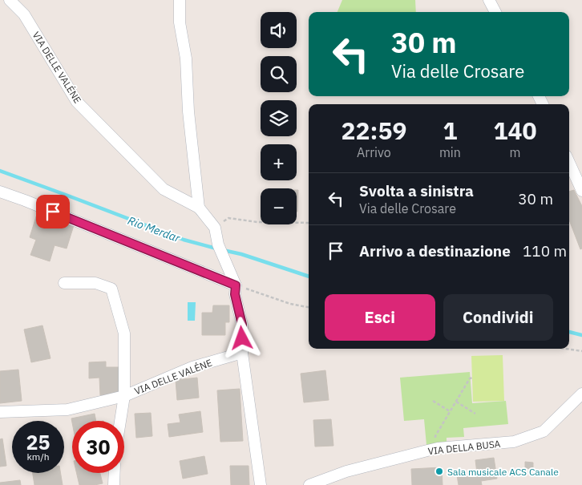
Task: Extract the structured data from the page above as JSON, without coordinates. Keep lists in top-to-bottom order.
{
  "streets": {
    "street": ["VIA DELLE VALÉNE", "VIA DELLA BUSA"]
  },
  "water": ["Rio Merdar"],
  "places": ["Sala musicale ACS Canale"],
  "page": {
    "map_buttons": ["+", "−"],
    "turn": ["30 m", "Via delle Crosare"],
    "eta": [
      "22:59",
      "Arrivo",
      "1",
      "min",
      "140",
      "m"
    ],
    "list": [
      {
        "name": "Svolta a sinistra",
        "note": "Via delle Crosare",
        "value": "30 m"
      },
      {
        "name": "Arrivo a destinazione",
        "value": "110 m"
      }
    ],
    "buttons": ["Esci", "Condividi"],
    "speed": "25 km/h",
    "limit": "30"
  }
}
